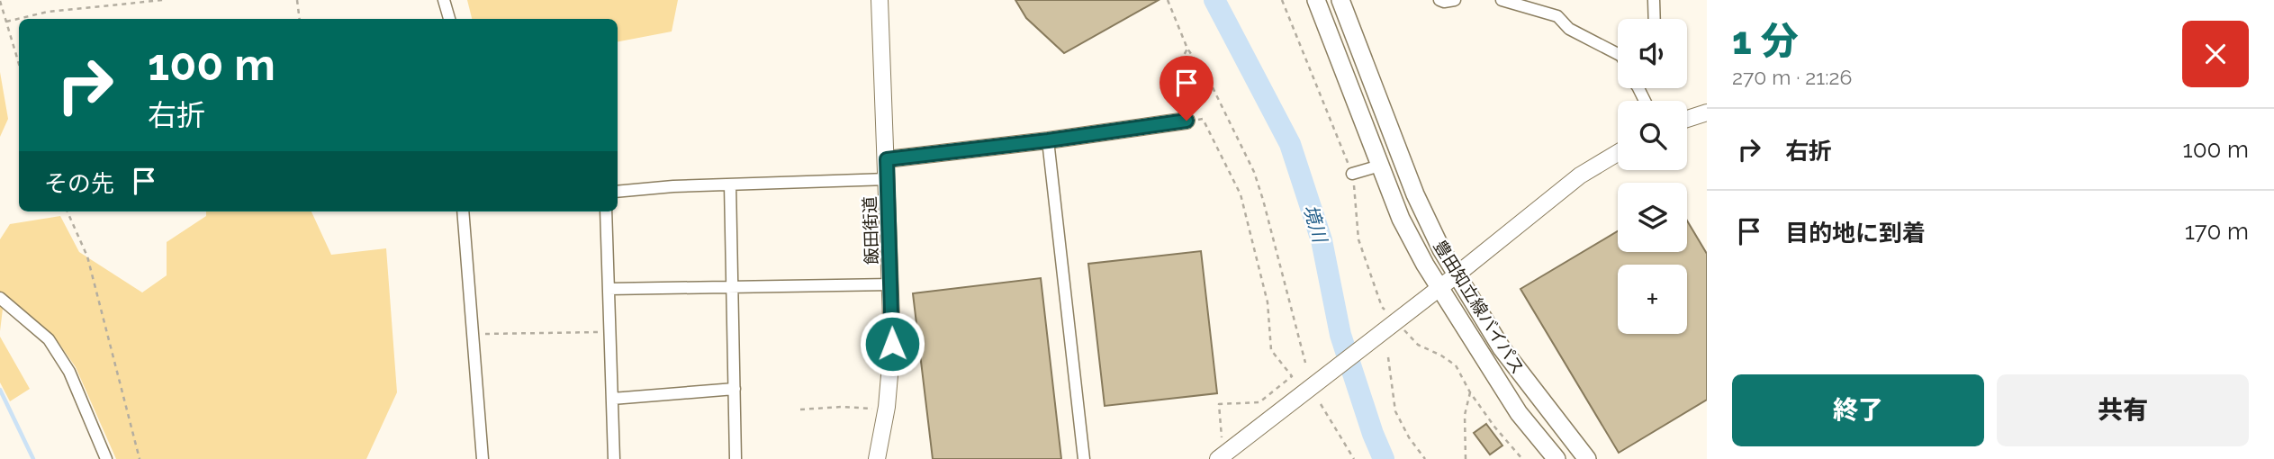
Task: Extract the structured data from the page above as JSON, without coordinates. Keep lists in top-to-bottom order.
{
  "streets": {
    "main road": ["豊田知立線バイパス"],
    "street": ["飯田街道"]
  },
  "water": ["境川"],
  "page": {
    "heading": ["1 分", "270 m · 21:26"],
    "map_buttons": "+",
    "turn": ["100 m", "右折"],
    "list": [
      {
        "name": "右折",
        "value": "100 m"
      },
      {
        "name": "目的地に到着",
        "value": "170 m"
      }
    ],
    "then": "その先",
    "buttons": ["終了", "共有"]
  }
}
